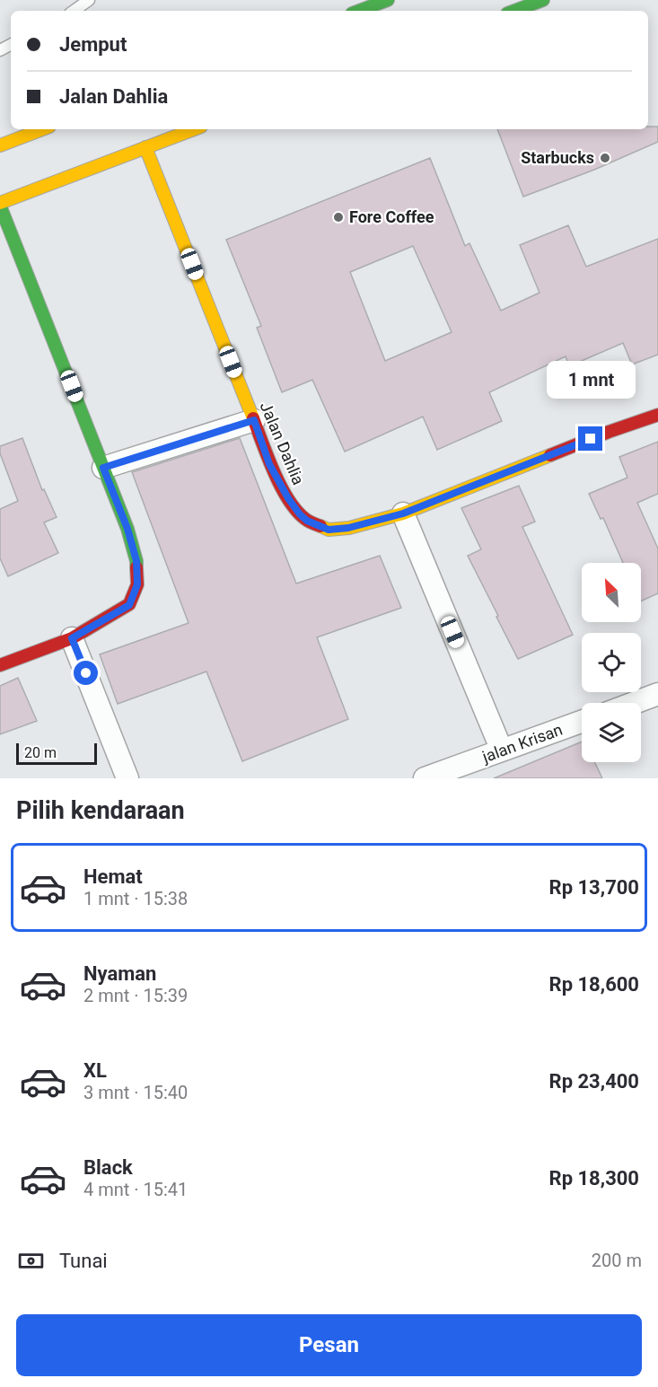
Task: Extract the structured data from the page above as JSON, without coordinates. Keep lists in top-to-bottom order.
{
  "streets": {
    "street": ["Jalan Dahlia", "jalan Krisan"]
  },
  "places": ["Starbucks", "Fore Coffee"],
  "scale_bar": "20 m",
  "north": "top left",
  "page": {
    "banner": ["Jemput", "Jalan Dahlia"],
    "bubble": "1 mnt",
    "scale": "20 m",
    "heading": "Pilih kendaraan",
    "list": [
      {
        "name": "Hemat",
        "note": "1 mnt · 15:38",
        "value": "Rp 13,700"
      },
      {
        "name": "Nyaman",
        "note": "2 mnt · 15:39",
        "value": "Rp 18,600"
      },
      {
        "name": "XL",
        "note": "3 mnt · 15:40",
        "value": "Rp 23,400"
      },
      {
        "name": "Black",
        "note": "4 mnt · 15:41",
        "value": "Rp 18,300"
      }
    ],
    "pay": ["Tunai", "200 m"],
    "buttons": "Pesan"
  }
}
